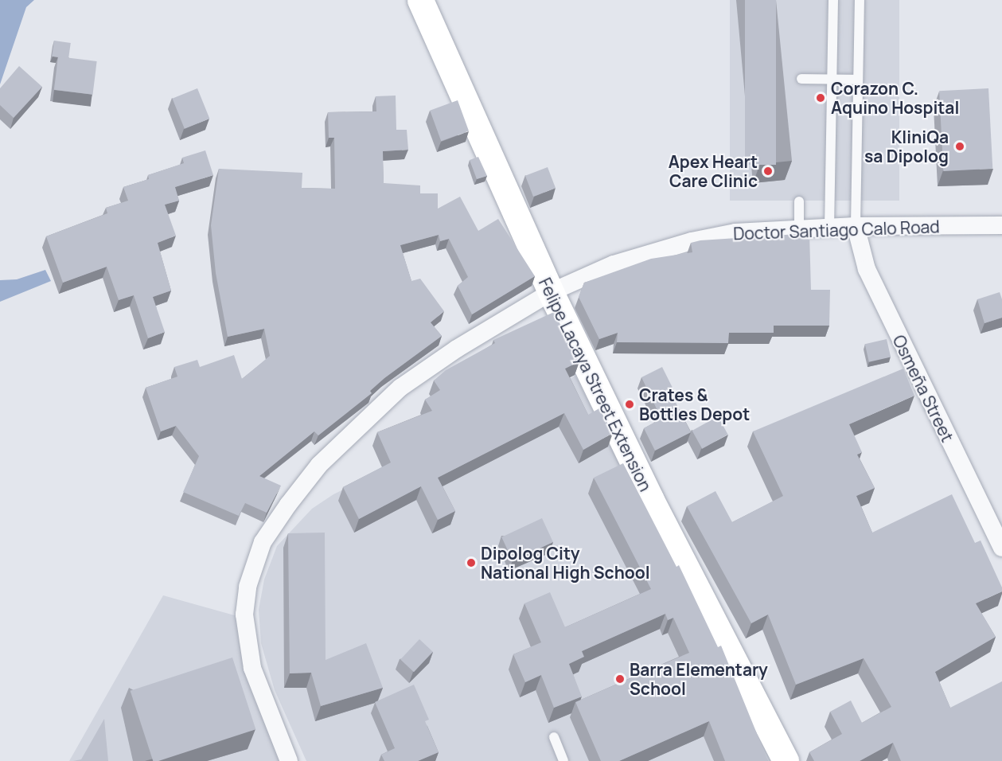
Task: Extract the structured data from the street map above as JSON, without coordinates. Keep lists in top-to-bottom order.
{
  "streets": {
    "main road": ["Felipe Lacaya Street Extension"],
    "street": ["Doctor Santiago Calo Road", "Osmeña Street"]
  },
  "crossings": [
    ["Doctor Santiago Calo Road", "Felipe Lacaya Street Extension"],
    ["Doctor Santiago Calo Road", "Osmeña Street"]
  ],
  "places": [
    "Corazon C. Aquino Hospital",
    "KliniQa sa Dipolog",
    "Apex Heart Care Clinic",
    "Crates & Bottles Depot",
    "Dipolog City National High School",
    "Barra Elementary School"
  ]
}
